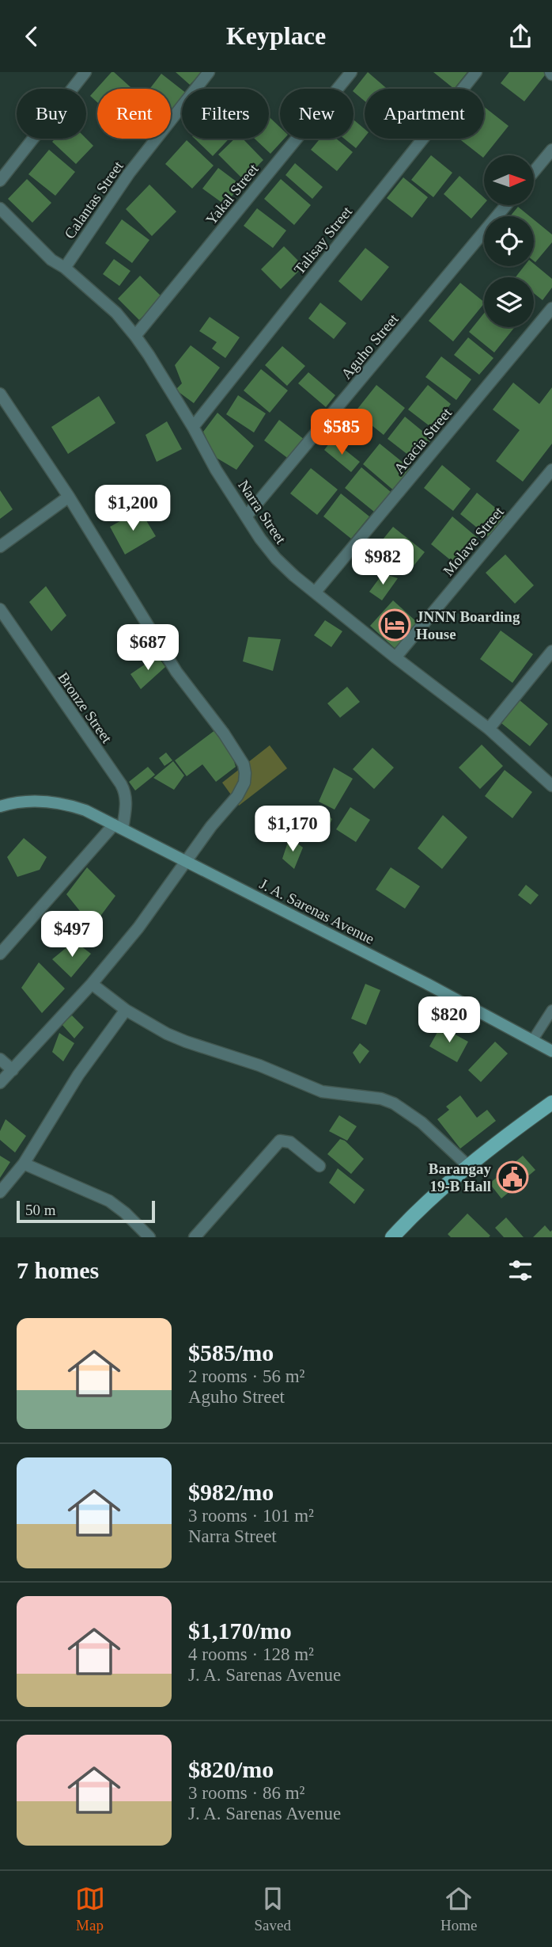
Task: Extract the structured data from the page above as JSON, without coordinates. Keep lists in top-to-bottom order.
{
  "streets": {
    "main road": ["J. A. Sarenas Avenue"],
    "street": [
      "Yakal Street",
      "Calantas Street",
      "Talisay Street",
      "Aguho Street",
      "Acacia Street",
      "Narra Street",
      "Molave Street",
      "Bronze Street"
    ]
  },
  "crossings": [
    ["Yakal Street", "Narra Street"],
    ["Calantas Street", "Narra Street"],
    ["Talisay Street", "Narra Street"],
    ["Aguho Street", "Narra Street"],
    ["Acacia Street", "Narra Street"],
    ["Narra Street", "Molave Street"],
    ["Bronze Street", "J. A. Sarenas Avenue"]
  ],
  "places": {
    "hotel": ["JNNN Boarding House"],
    "public building": ["Barangay 19-B Hall"]
  },
  "scale_bar": "50 m",
  "north": "right",
  "page": {
    "header": "Keyplace",
    "chip": [
      "Buy",
      "Rent",
      "Filters",
      "New",
      "Apartment"
    ],
    "price": [
      "$585",
      "$1,200",
      "$982",
      "$687",
      "$1,170",
      "$497",
      "$820"
    ],
    "scale": "50 m",
    "heading": "7 homes",
    "list": [
      {
        "name": "$585/mo",
        "note": "2 rooms · 56 m² · Aguho Street"
      },
      {
        "name": "$982/mo",
        "note": "3 rooms · 101 m² · Narra Street"
      },
      {
        "name": "$1,170/mo",
        "note": "4 rooms · 128 m² · J. A. Sarenas Avenue"
      },
      {
        "name": "$820/mo",
        "note": "3 rooms · 86 m² · J. A. Sarenas Avenue"
      }
    ],
    "tabs": ["Map", "Saved", "Home"]
  }
}
